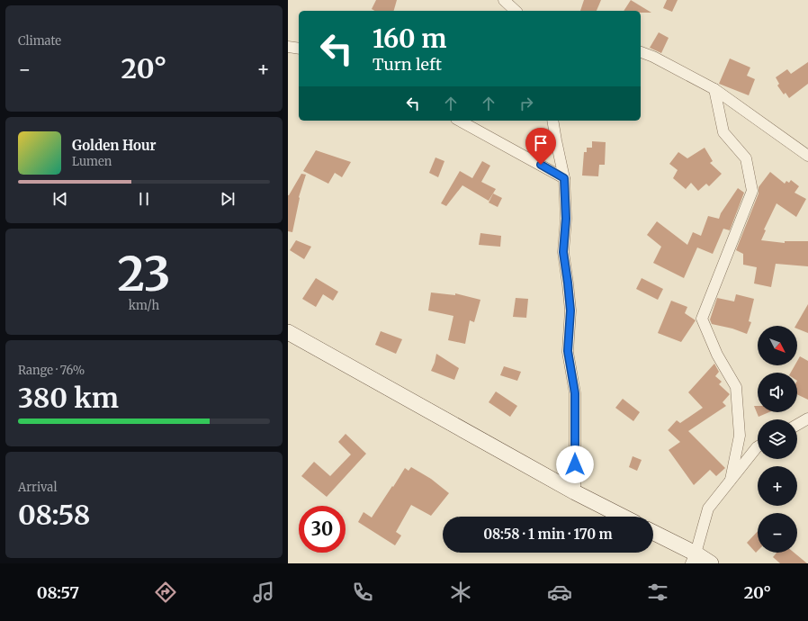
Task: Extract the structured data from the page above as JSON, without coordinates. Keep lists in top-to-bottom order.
{
  "north": "bottom right",
  "page": {
    "tile": [
      "Climate",
      ["23", "km/h"],
      ["Range · 76%", "380 km"],
      ["Arrival", "08:58"]
    ],
    "turn": ["160 m", "Turn left"],
    "heat": ["−", "20°", "+"],
    "song": ["Golden Hour", "Lumen"],
    "map_buttons": ["+", "−"],
    "limit": "30",
    "trip": "08:58 · 1 min · 170 m",
    "tabs": ["08:57", "20°"]
  }
}
